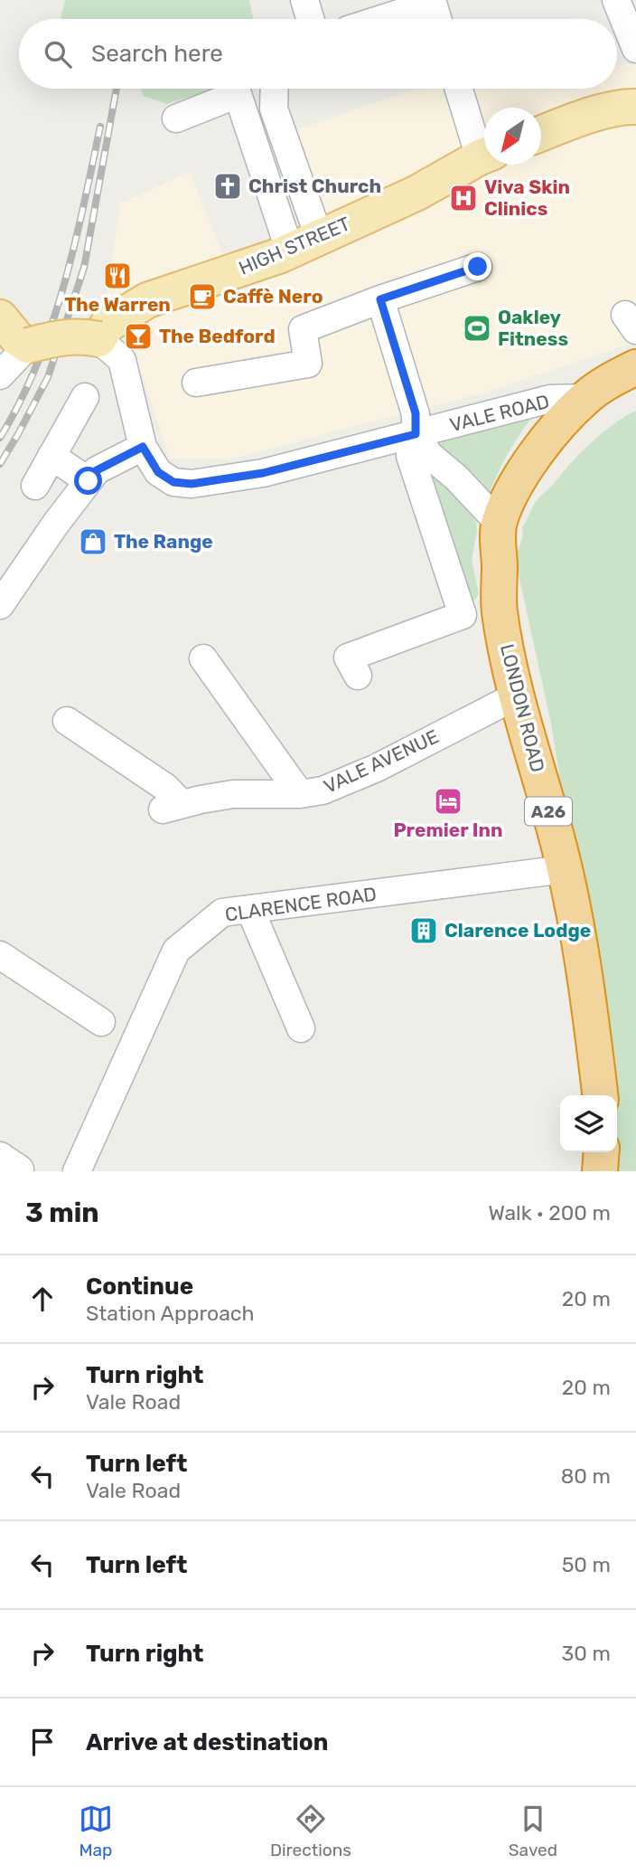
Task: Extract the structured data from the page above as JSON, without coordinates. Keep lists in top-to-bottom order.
{
  "streets": {
    "highway": ["LONDON ROAD", "A26"],
    "main road": ["HIGH STREET"],
    "street": ["VALE ROAD", "VALE AVENUE", "CLARENCE ROAD"]
  },
  "crossings": [
    ["HIGH STREET", "VALE ROAD"],
    ["VALE ROAD", "LONDON ROAD"],
    ["LONDON ROAD", "VALE AVENUE"],
    ["LONDON ROAD", "CLARENCE ROAD"]
  ],
  "places": {
    "church": ["Christ Church"],
    "hospital": ["Viva Skin Clinics"],
    "restaurant": ["The Warren"],
    "cafe": ["Caffè Nero"],
    "sports": ["Oakley Fitness"],
    "bar": ["The Bedford"],
    "shop": ["The Range"],
    "hotel": ["Premier Inn"],
    "building": ["Clarence Lodge"]
  },
  "north": "bottom left",
  "page": {
    "search": "Search here",
    "heading": ["3 min", "Walk · 200 m"],
    "list": [
      ["Continue", "Station Approach", "20 m"],
      ["Turn right", "Vale Road", "20 m"],
      ["Turn left", "Vale Road", "80 m"],
      ["Turn left", "50 m"],
      ["Turn right", "30 m"],
      "Arrive at destination"
    ],
    "nav": ["Map", "Directions", "Saved"]
  }
}
